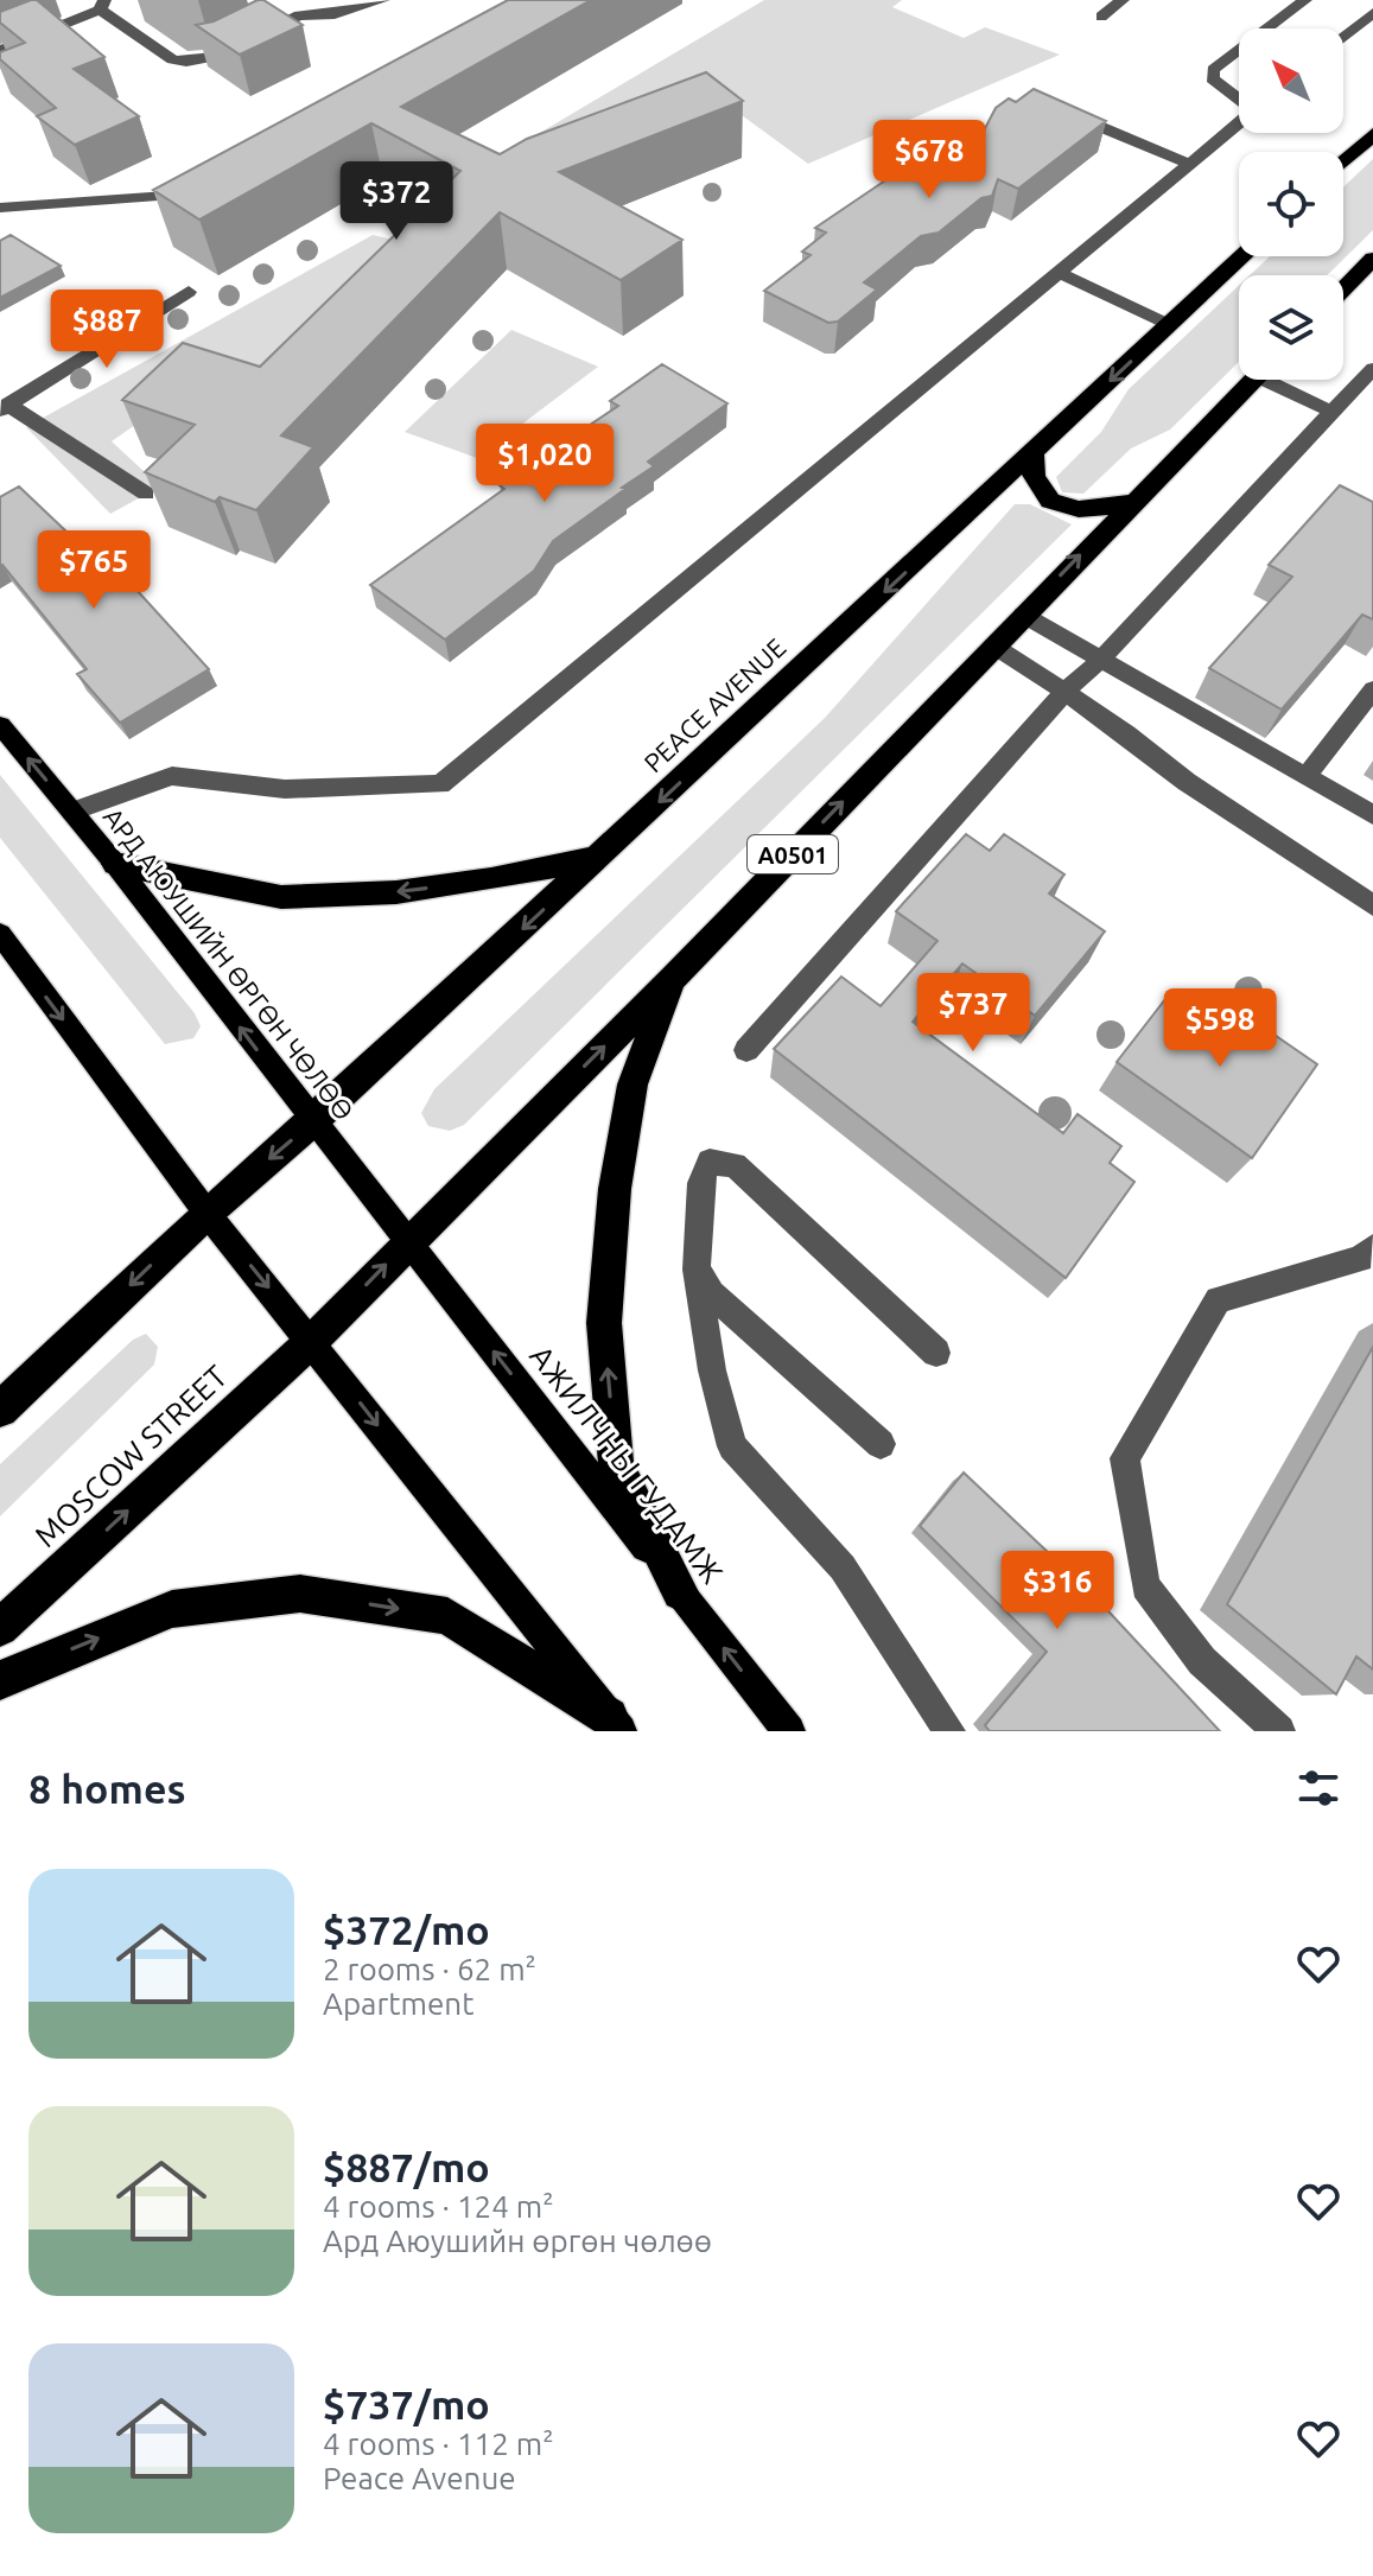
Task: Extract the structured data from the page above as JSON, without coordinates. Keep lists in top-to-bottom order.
{
  "streets": {
    "highway": ["PEACE AVENUE", "A0501", "MOSCOW STREET"],
    "main road": ["АРД АЮУШИЙН ӨРГӨН ЧӨЛӨӨ", "АЖИЛЧНЫ ГУДАМЖ"]
  },
  "crossings": [
    ["PEACE AVENUE", "АРД АЮУШИЙН ӨРГӨН ЧӨЛӨӨ"],
    ["A0501", "АРД АЮУШИЙН ӨРГӨН ЧӨЛӨӨ"],
    ["A0501", "MOSCOW STREET"],
    ["A0501", "АЖИЛЧНЫ ГУДАМЖ"],
    ["АРД АЮУШИЙН ӨРГӨН ЧӨЛӨӨ", "АЖИЛЧНЫ ГУДАМЖ"]
  ],
  "one_way": ["MOSCOW STREET"],
  "north": "top left",
  "page": {
    "price": [
      "$678",
      "$372",
      "$887",
      "$1,020",
      "$765",
      "$737",
      "$598",
      "$316"
    ],
    "heading": "8 homes",
    "list": [
      {
        "name": "$372/mo",
        "note": "2 rooms · 62 m² · Apartment"
      },
      {
        "name": "$887/mo",
        "note": "4 rooms · 124 m² · Ард Аюушийн өргөн чөлөө"
      },
      {
        "name": "$737/mo",
        "note": "4 rooms · 112 m² · Peace Avenue"
      }
    ]
  }
}
